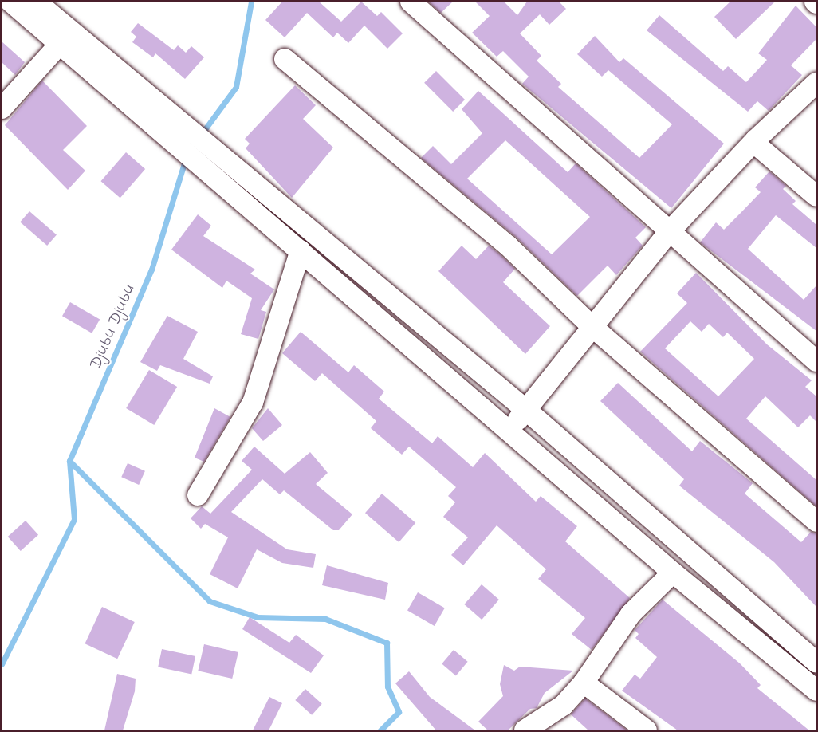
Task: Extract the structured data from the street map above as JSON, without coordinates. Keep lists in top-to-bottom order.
{
  "water": ["Djubu Djubu"]
}
